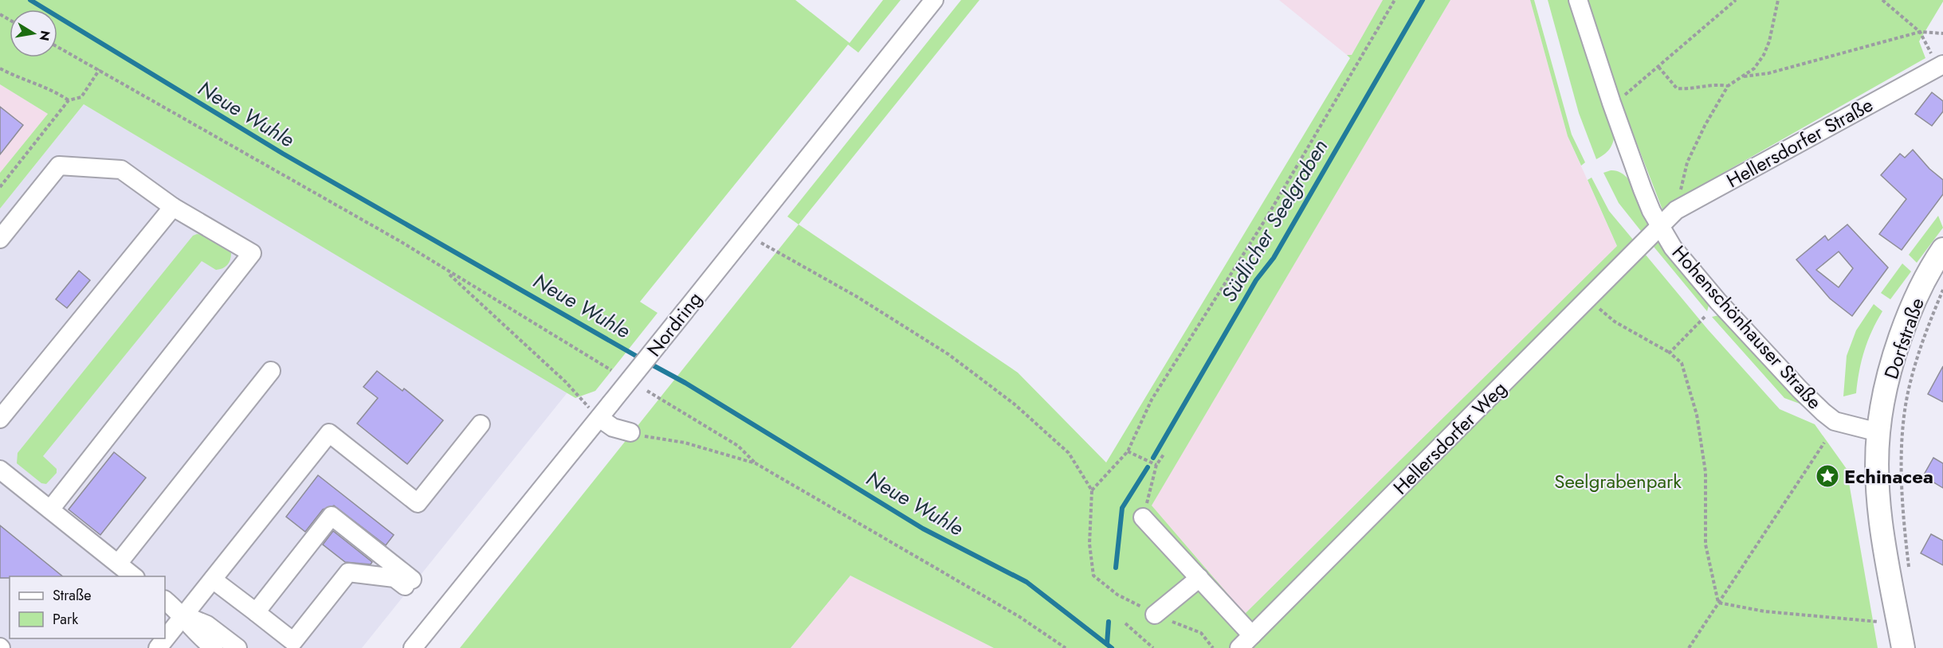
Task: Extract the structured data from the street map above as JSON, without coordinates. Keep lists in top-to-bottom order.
{
  "streets": {
    "main road": ["Dorfstraße"],
    "street": [
      "Hellersdorfer Straße",
      "Nordring",
      "Hohenschönhauser Straße",
      "Hellersdorfer Weg"
    ]
  },
  "crossings": [
    ["Hellersdorfer Straße", "Hohenschönhauser Straße"],
    ["Hellersdorfer Straße", "Hellersdorfer Weg"],
    ["Hohenschönhauser Straße", "Dorfstraße"],
    ["Hohenschönhauser Straße", "Hellersdorfer Weg"]
  ],
  "water": ["Neue Wuhle", "Südlicher Seelgraben"],
  "parks": ["Seelgrabenpark"],
  "places": {
    "place": ["Echinacea"]
  },
  "legend": ["Straße", "Park"],
  "north": "right"
}
